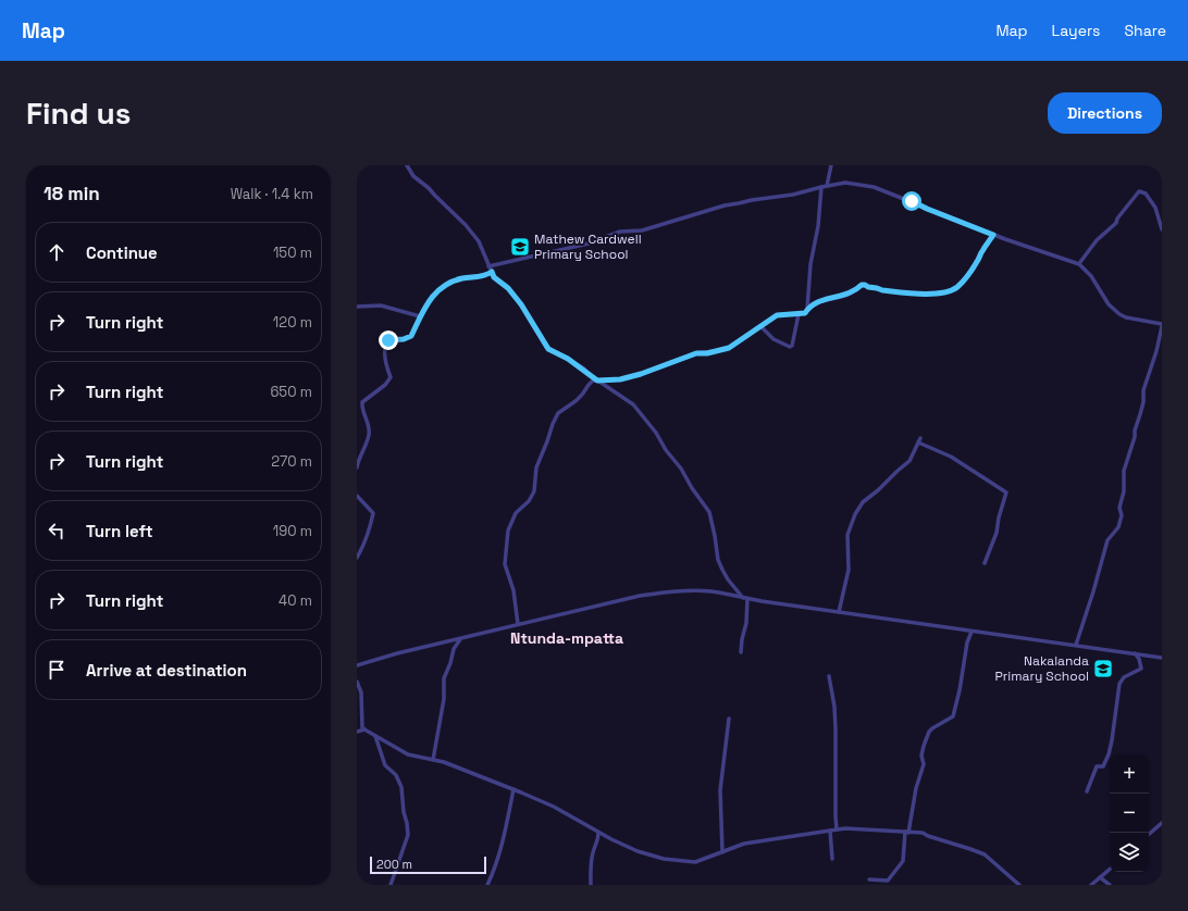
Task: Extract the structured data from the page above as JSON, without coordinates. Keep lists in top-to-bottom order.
{
  "districts": ["Ntunda-mpatta"],
  "places": {
    "school or university": ["Mathew Cardwell Primary School", "Nakalanda Primary School"]
  },
  "scale_bar": "200 m",
  "page": {
    "header": "Map",
    "nav": ["Map", "Layers", "Share"],
    "buttons": "Directions",
    "title": "Find us",
    "heading": ["18 min", "Walk · 1.4 km"],
    "list": [
      ["Continue", "150 m"],
      ["Turn right", "120 m"],
      ["Turn right", "650 m"],
      ["Turn right", "270 m"],
      ["Turn left", "190 m"],
      ["Turn right", "40 m"],
      "Arrive at destination"
    ],
    "map_buttons": ["+", "−"],
    "scale": "200 m"
  }
}
